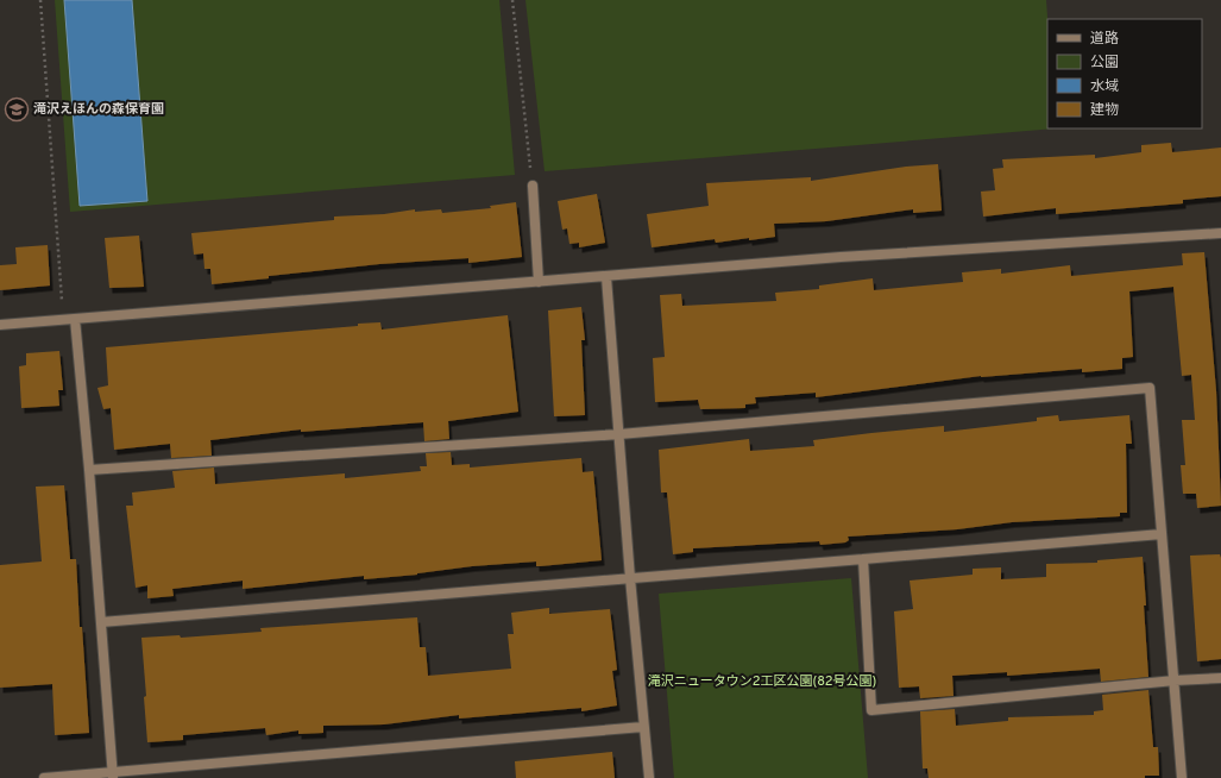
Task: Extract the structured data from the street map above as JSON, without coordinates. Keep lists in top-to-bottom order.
{
  "parks": ["滝沢ニュータウン2工区公園(82号公園)"],
  "places": {
    "school or university": ["滝沢えほんの森保育園"]
  },
  "legend": [
    "道路",
    "公園",
    "水域",
    "建物"
  ]
}
